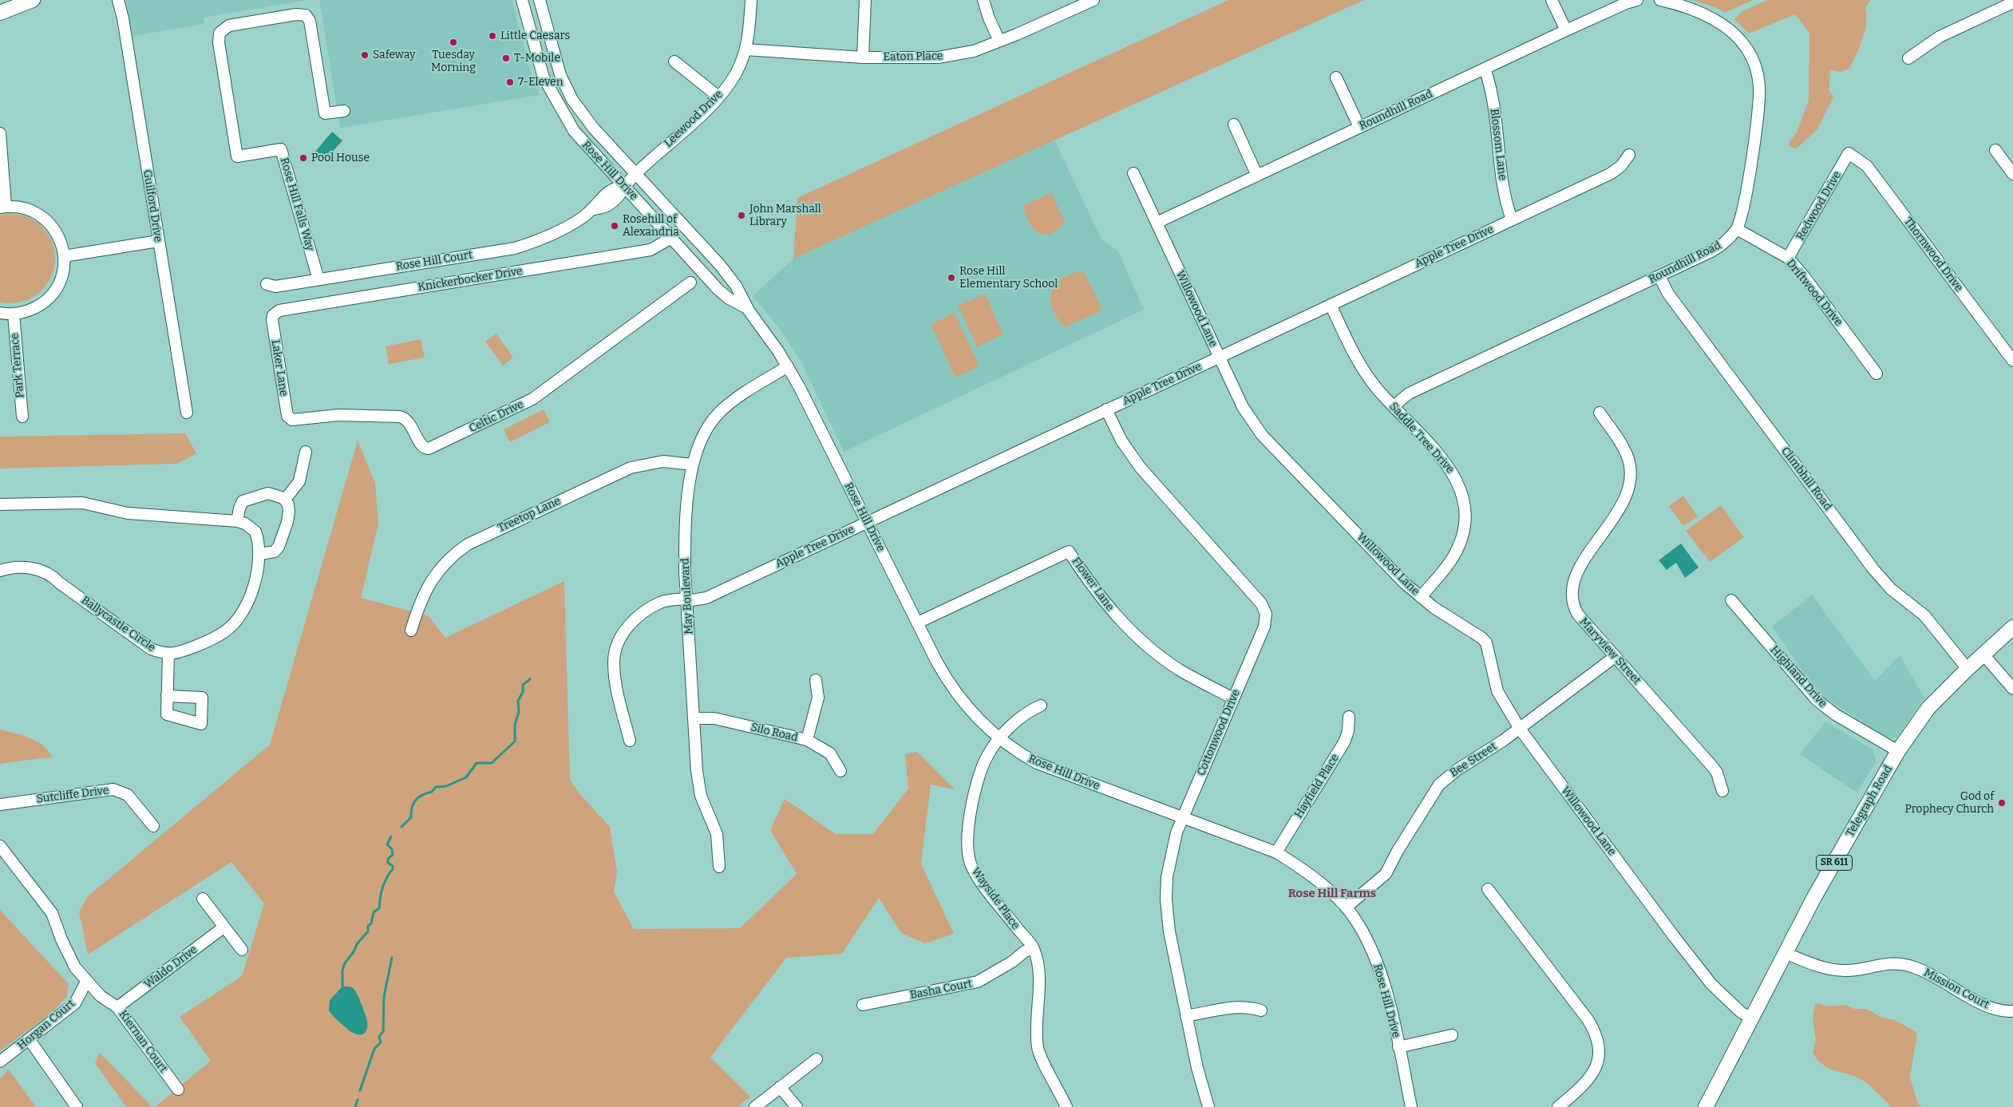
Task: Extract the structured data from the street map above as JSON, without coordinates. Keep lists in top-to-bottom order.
{
  "streets": {
    "main road": ["Telegraph Road", "SR 611"],
    "street": [
      "Eaton Place",
      "Roundhill Road",
      "Leewood Drive",
      "Blossom Lane",
      "Rose Hill Drive",
      "Rose Hill Falls Way",
      "Guilford Drive",
      "Redwood Drive",
      "Apple Tree Drive",
      "Thornwood Drive",
      "Rose Hill Court",
      "Knickerbocker Drive",
      "Driftwood Drive",
      "Willowood Lane",
      "Park Terrace",
      "Laker Lane",
      "Celtic Drive",
      "Saddle Tree Drive",
      "Climbhill Road",
      "Treetop Lane",
      "Flower Lane",
      "May Boulevard",
      "Ballycastle Circle",
      "Maryview Street",
      "Highland Drive",
      "Silo Road",
      "Cottonwood Drive",
      "Bee Street",
      "Hayfield Place",
      "Sutcliffe Drive",
      "Wayside Place",
      "Waldo Drive",
      "Mission Court",
      "Basha Court",
      "Horgan Court",
      "Kiernan Court"
    ]
  },
  "crossings": [
    ["Eaton Place", "Leewood Drive"],
    ["Roundhill Road", "Blossom Lane"],
    ["Roundhill Road", "Driftwood Drive"],
    ["Roundhill Road", "Willowood Lane"],
    ["Roundhill Road", "Saddle Tree Drive"],
    ["Roundhill Road", "Climbhill Road"],
    ["Leewood Drive", "Rose Hill Drive"],
    ["Leewood Drive", "Rose Hill Court"],
    ["Blossom Lane", "Apple Tree Drive"],
    ["Rose Hill Drive", "Apple Tree Drive"],
    ["Rose Hill Drive", "Rose Hill Court"],
    ["Rose Hill Drive", "Knickerbocker Drive"],
    ["Rose Hill Drive", "Flower Lane"],
    ["Rose Hill Drive", "May Boulevard"],
    ["Rose Hill Drive", "Cottonwood Drive"],
    ["Rose Hill Drive", "Bee Street"],
    ["Rose Hill Drive", "Hayfield Place"],
    ["Rose Hill Drive", "Wayside Place"],
    ["Rose Hill Falls Way", "Rose Hill Court"],
    ["Redwood Drive", "Thornwood Drive"],
    ["Redwood Drive", "Driftwood Drive"],
    ["Apple Tree Drive", "Willowood Lane"],
    ["Apple Tree Drive", "Saddle Tree Drive"],
    ["Apple Tree Drive", "May Boulevard"],
    ["Apple Tree Drive", "Cottonwood Drive"],
    ["Knickerbocker Drive", "Laker Lane"],
    ["Willowood Lane", "Saddle Tree Drive"],
    ["Willowood Lane", "Bee Street"],
    ["Willowood Lane", "Telegraph Road"],
    ["Laker Lane", "Celtic Drive"],
    ["Climbhill Road", "Telegraph Road"],
    ["Treetop Lane", "May Boulevard"],
    ["Flower Lane", "Cottonwood Drive"],
    ["May Boulevard", "Silo Road"],
    ["Maryview Street", "Bee Street"],
    ["Highland Drive", "Telegraph Road"],
    ["Telegraph Road", "Mission Court"],
    ["Wayside Place", "Basha Court"],
    ["Waldo Drive", "Kiernan Court"],
    ["Horgan Court", "Kiernan Court"]
  ],
  "districts": ["Rose Hill Farms"],
  "places": [
    "Little Caesars",
    "Tuesday Morning",
    "Safeway",
    "T-Mobile",
    "7-Eleven",
    "Pool House",
    "John Marshall Library",
    "Rosehill of Alexandria",
    "Rose Hill Elementary School",
    "God of Prophecy Church"
  ]
}
